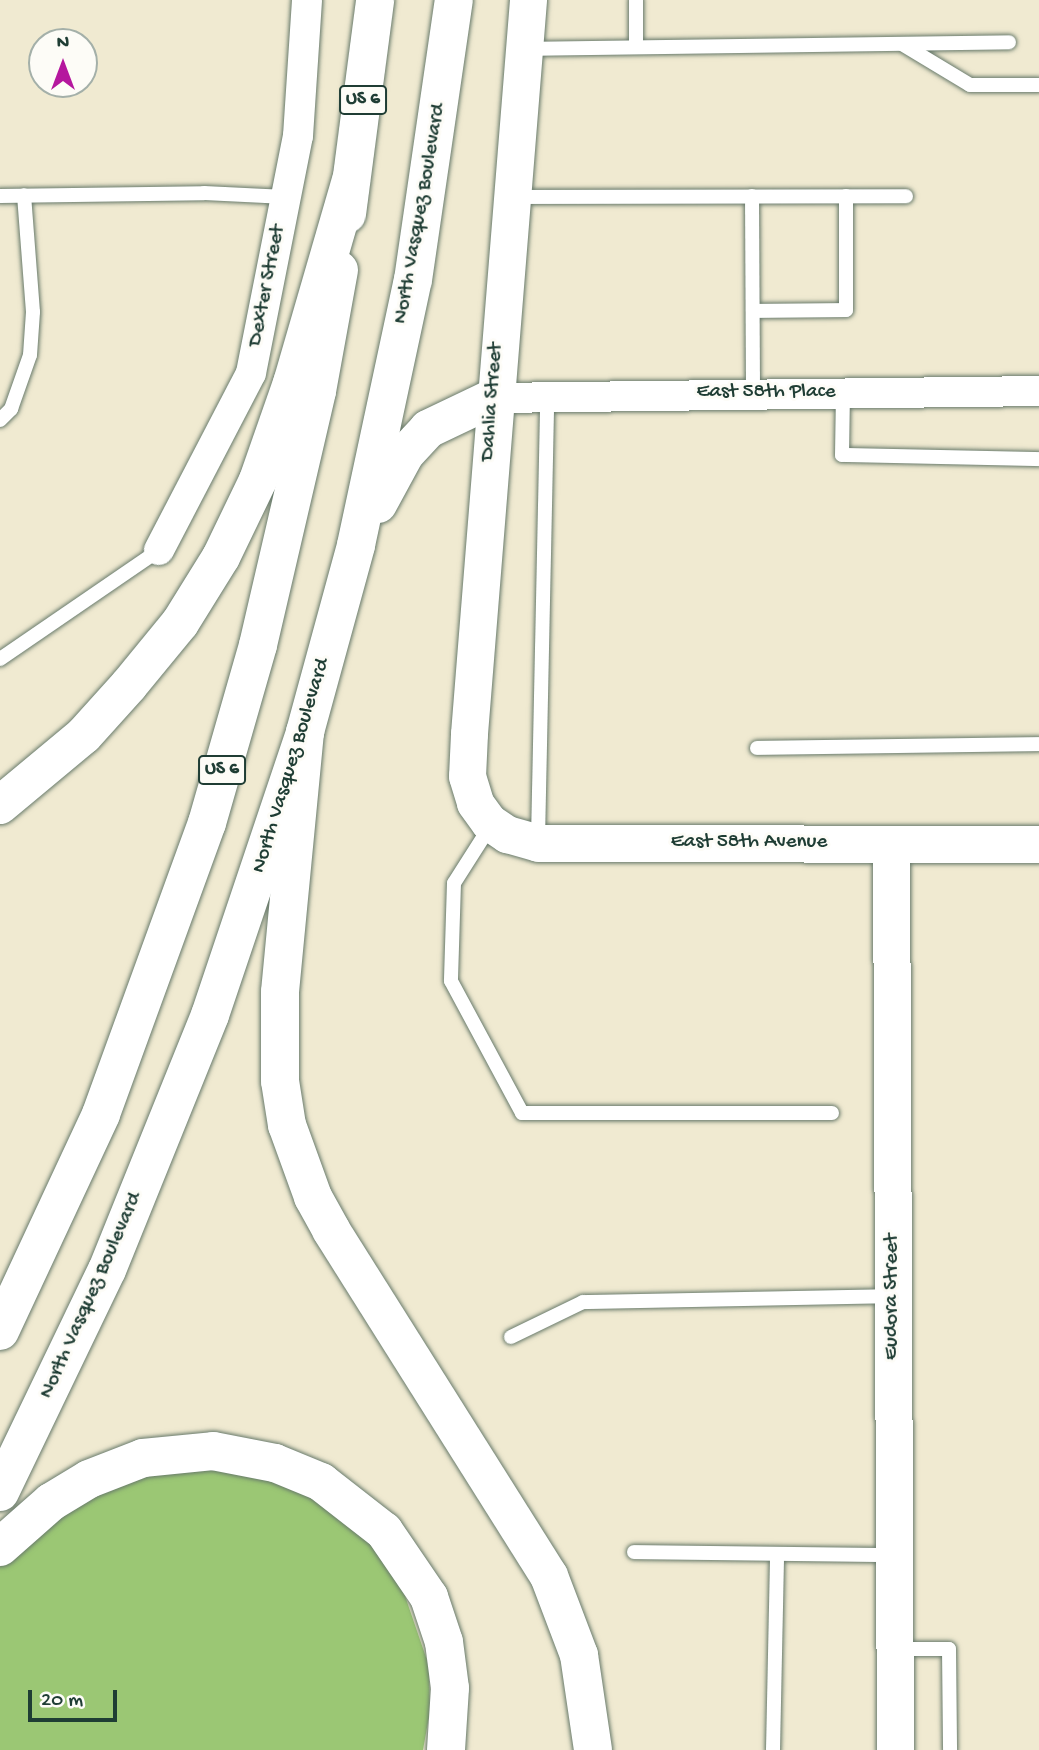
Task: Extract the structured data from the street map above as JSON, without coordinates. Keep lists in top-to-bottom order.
{
  "streets": {
    "highway": ["US 6", "North Vasquez Boulevard"],
    "street": [
      "Dexter Street",
      "East 58th Place",
      "Dahlia Street",
      "East 58th Avenue",
      "Eudora Street"
    ]
  },
  "crossings": [
    ["East 58th Place", "Dahlia Street"],
    ["Dahlia Street", "East 58th Avenue"],
    ["East 58th Avenue", "Eudora Street"]
  ],
  "scale_bar": "20 m",
  "north": "top"
}
